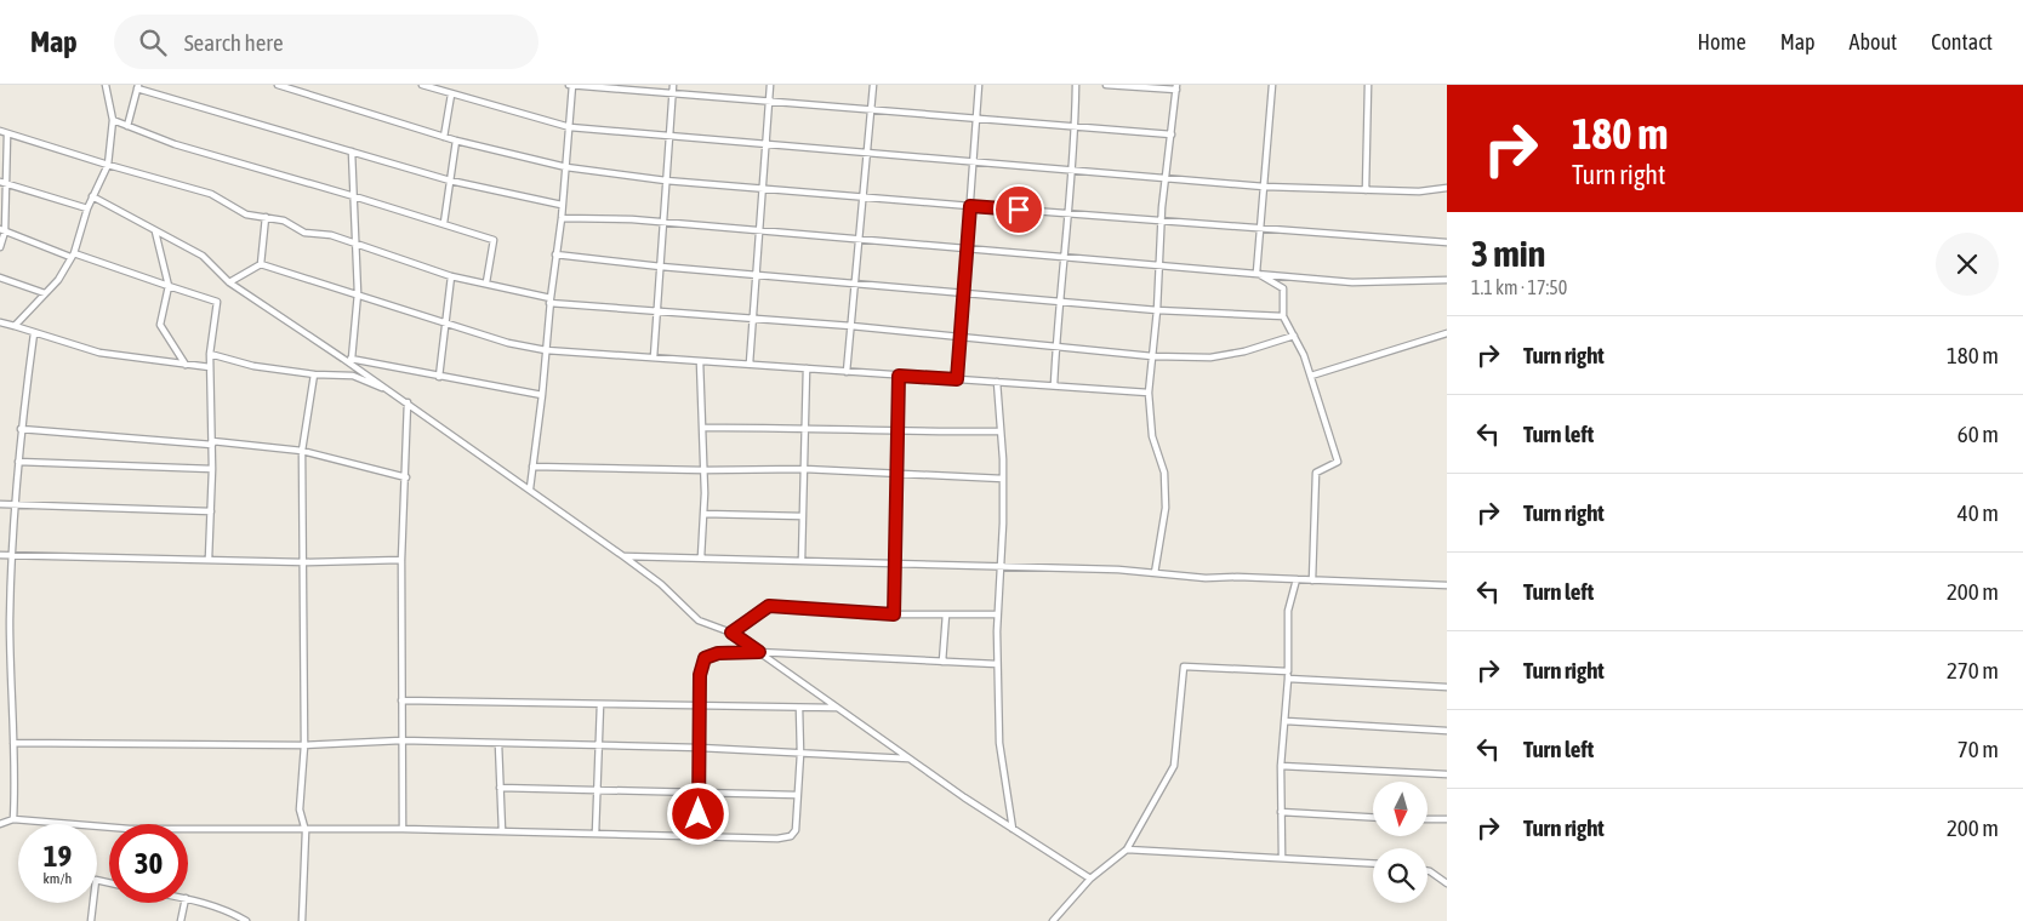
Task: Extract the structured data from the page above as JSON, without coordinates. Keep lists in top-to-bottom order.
{
  "north": "bottom",
  "page": {
    "header": "Map",
    "search": "Search here",
    "nav": [
      "Home",
      "Map",
      "About",
      "Contact"
    ],
    "turn": ["180 m", "Turn right"],
    "heading": ["3 min", "1.1 km · 17:50"],
    "list": [
      {
        "name": "Turn right",
        "value": "180 m"
      },
      {
        "name": "Turn left",
        "value": "60 m"
      },
      {
        "name": "Turn right",
        "value": "40 m"
      },
      {
        "name": "Turn left",
        "value": "200 m"
      },
      {
        "name": "Turn right",
        "value": "270 m"
      },
      {
        "name": "Turn left",
        "value": "70 m"
      },
      {
        "name": "Turn right",
        "value": "200 m"
      }
    ],
    "speed": "19 km/h",
    "limit": "30"
  }
}
